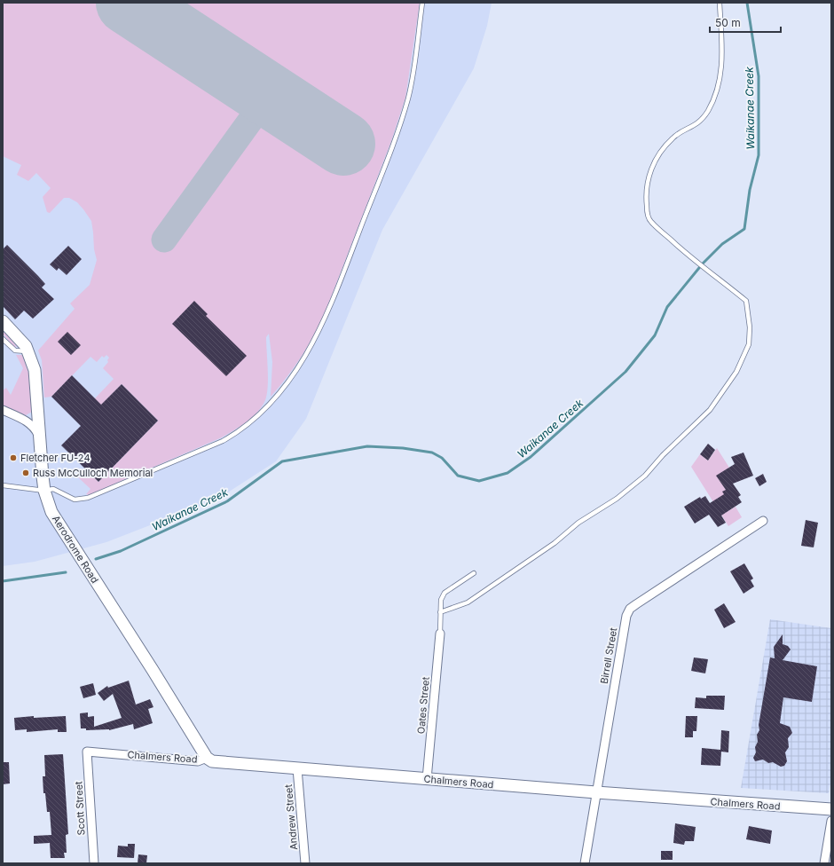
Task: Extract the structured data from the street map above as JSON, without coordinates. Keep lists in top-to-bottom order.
{
  "streets": {
    "street": [
      "Aerodrome Road",
      "Birrell Street",
      "Oates Street",
      "Chalmers Road",
      "Scott Street",
      "Andrew Street"
    ]
  },
  "crossings": [
    ["Aerodrome Road", "Chalmers Road"],
    ["Birrell Street", "Chalmers Road"],
    ["Oates Street", "Chalmers Road"],
    ["Chalmers Road", "Scott Street"],
    ["Chalmers Road", "Andrew Street"]
  ],
  "water": ["Waikanae Creek"],
  "places": ["Fletcher FU-24", "Russ McCulloch Memorial"],
  "scale_bar": "50 m"
}
